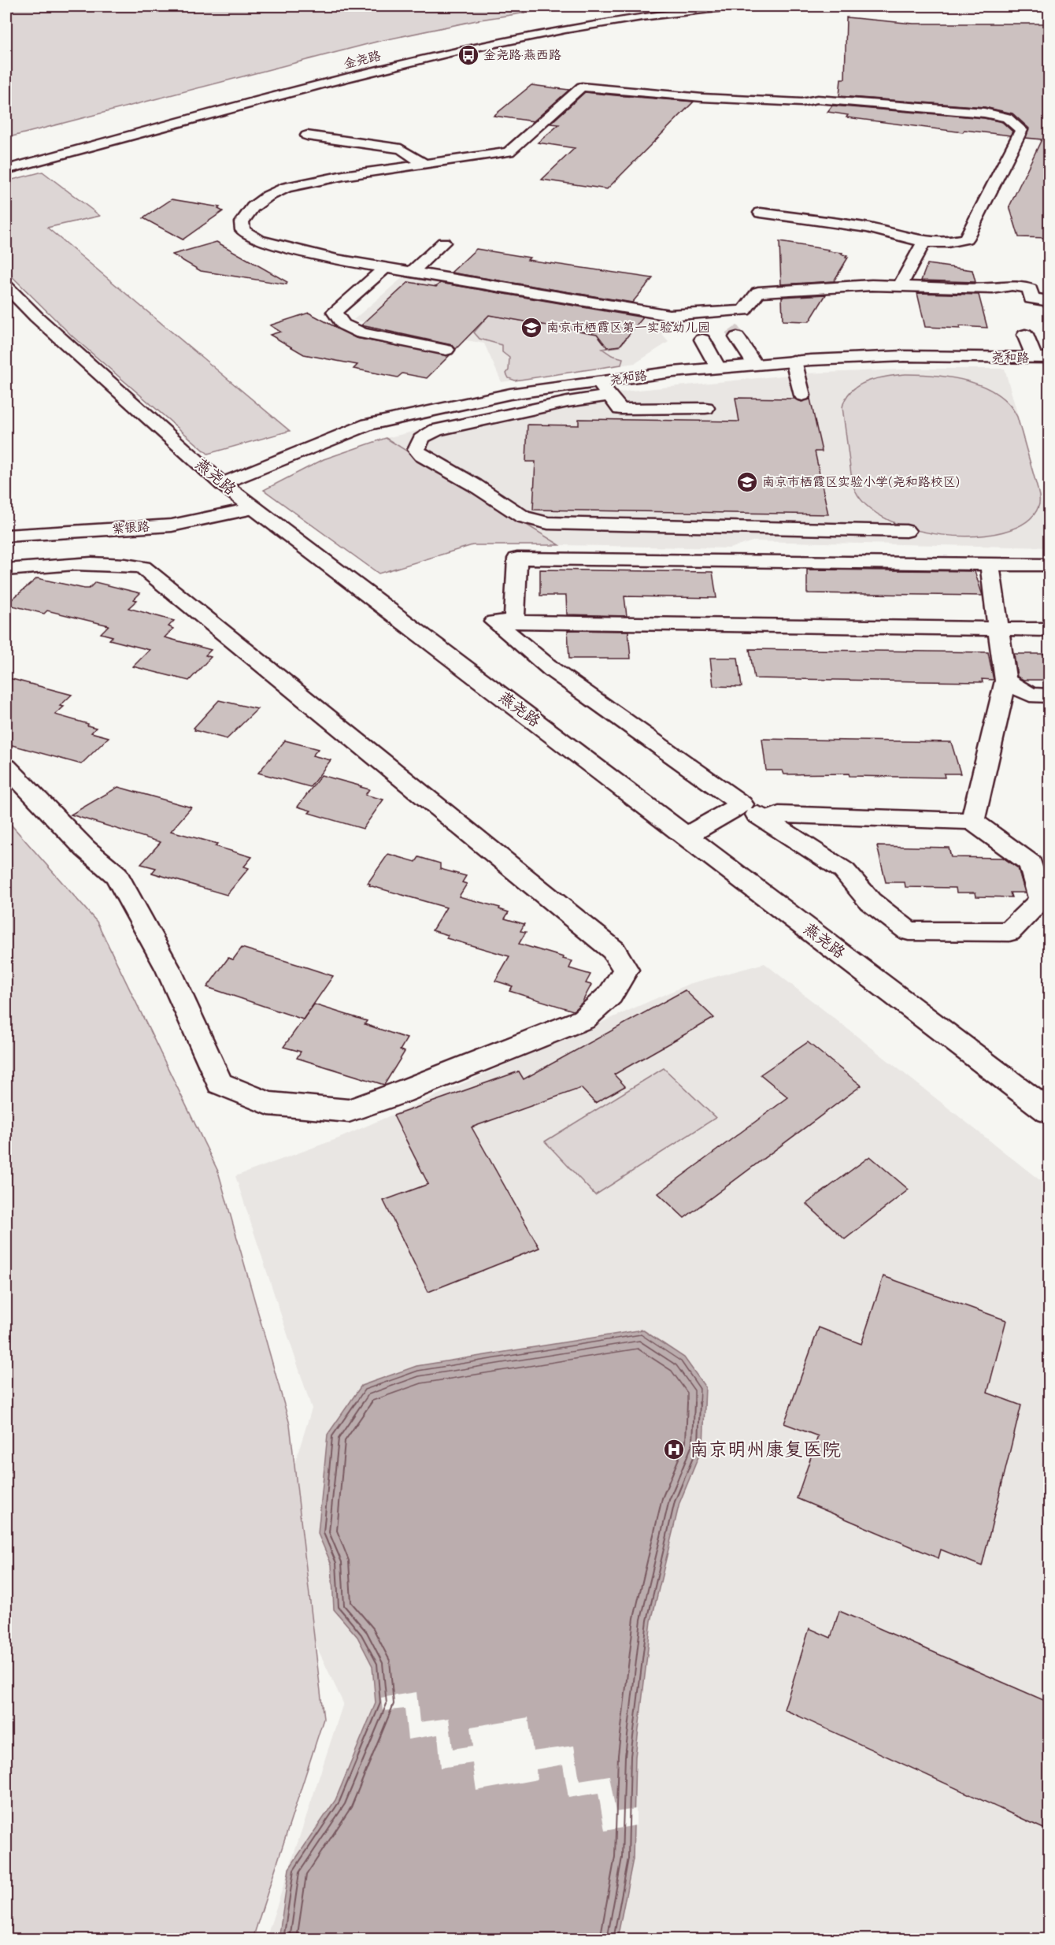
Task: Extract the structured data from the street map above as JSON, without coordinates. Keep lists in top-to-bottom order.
{
  "streets": {
    "main road": [
      "金尧路",
      "尧和路",
      "燕尧路",
      "紫银路"
    ]
  },
  "crossings": [
    ["尧和路", "燕尧路"],
    ["燕尧路", "紫银路"]
  ],
  "places": {
    "bus stop": ["金尧路·燕西路"],
    "school or university": ["南京市栖霞区第一实验幼儿园", "南京市栖霞区实验小学(尧和路校区)"],
    "hospital": ["南京明州康复医院"]
  }
}
